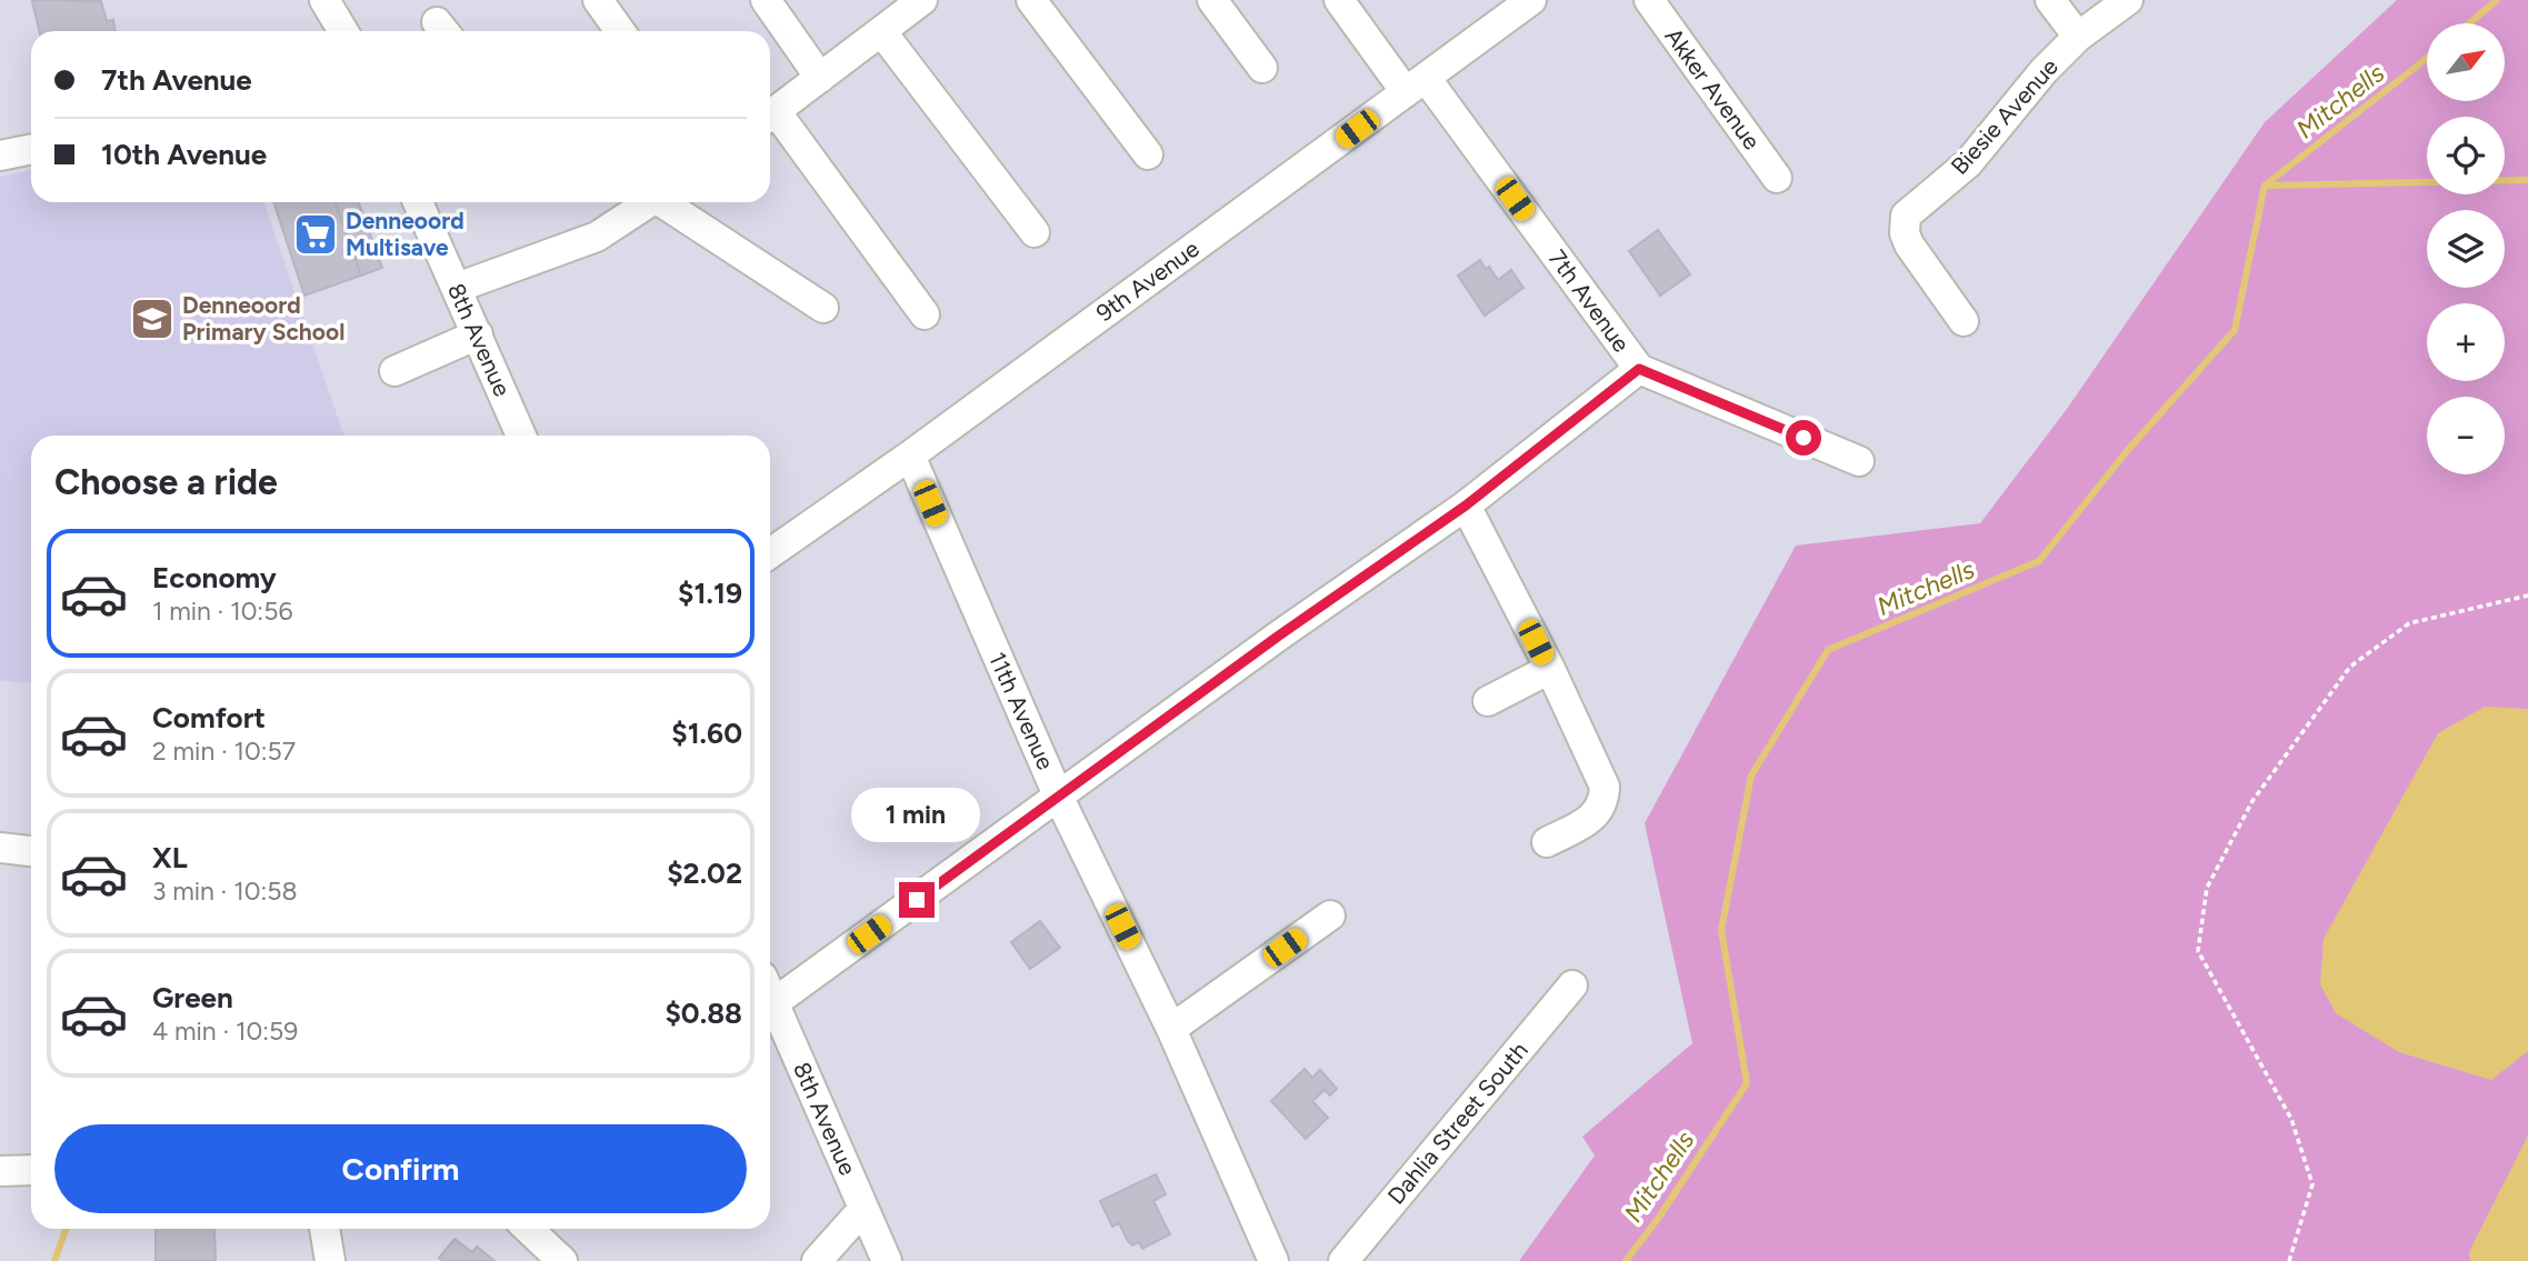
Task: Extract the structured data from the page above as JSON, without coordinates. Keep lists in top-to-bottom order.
{
  "streets": {
    "street": [
      "Akker Avenue",
      "Biesie Avenue",
      "9th Avenue",
      "7th Avenue",
      "8th Avenue",
      "11th Avenue",
      "Dahlia Street South"
    ]
  },
  "crossings": [
    ["9th Avenue", "7th Avenue"],
    ["9th Avenue", "11th Avenue"]
  ],
  "water": ["Mitchells"],
  "places": {
    "supermarket": ["Denneoord Multisave"],
    "school or university": ["Denneoord Primary School"]
  },
  "north": "top right",
  "page": {
    "map_buttons": ["+", "−"],
    "banner": ["7th Avenue", "10th Avenue"],
    "heading": "Choose a ride",
    "list": [
      {
        "name": "Economy",
        "note": "1 min · 10:56",
        "value": "$1.19"
      },
      {
        "name": "Comfort",
        "note": "2 min · 10:57",
        "value": "$1.60"
      },
      {
        "name": "XL",
        "note": "3 min · 10:58",
        "value": "$2.02"
      },
      {
        "name": "Green",
        "note": "4 min · 10:59",
        "value": "$0.88"
      }
    ],
    "bubble": "1 min",
    "buttons": "Confirm"
  }
}
